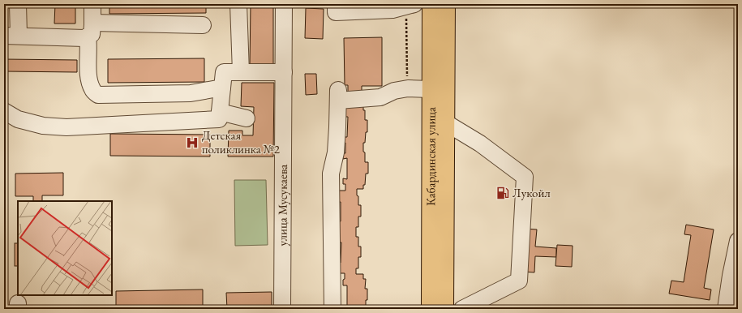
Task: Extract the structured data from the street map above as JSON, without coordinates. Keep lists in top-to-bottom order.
{
  "streets": {
    "main road": ["Кабардинская улица"],
    "street": ["улица Мусукаева"]
  },
  "places": {
    "hospital": ["Детская поликлинка №2"],
    "fuel station": ["Лукойл"]
  }
}
